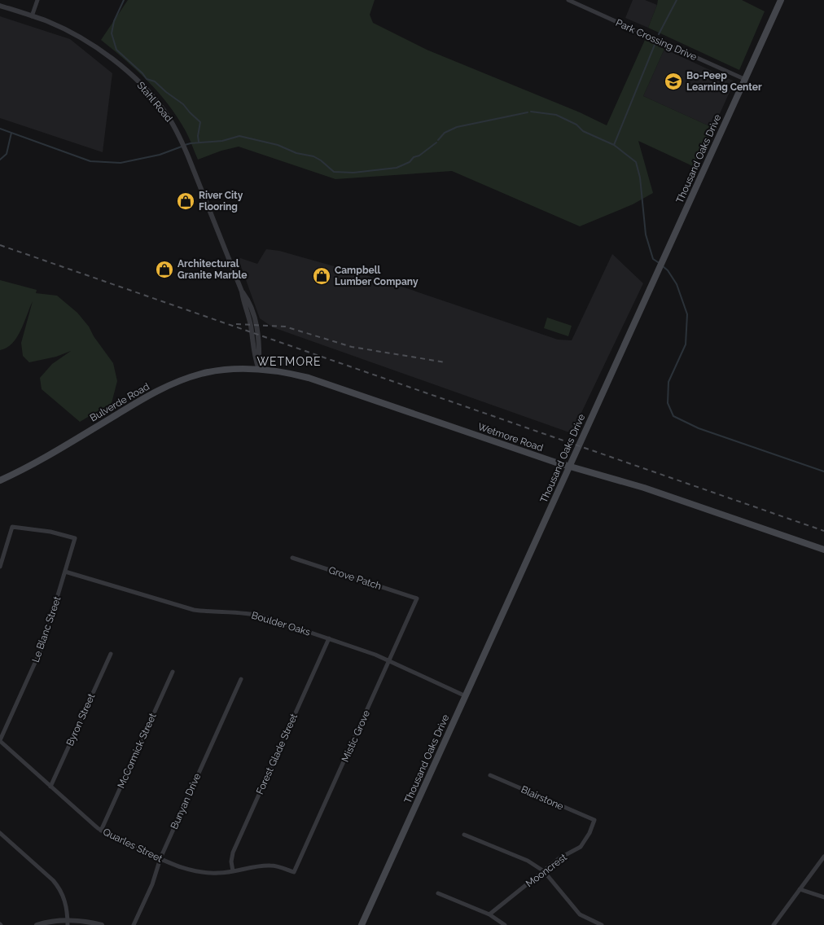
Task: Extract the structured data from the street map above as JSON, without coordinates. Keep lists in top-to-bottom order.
{
  "streets": {
    "main road": ["Thousand Oaks Drive", "Bulverde Road", "Wetmore Road"],
    "street": [
      "Park Crossing Drive",
      "Stahl Road",
      "Grove Patch",
      "Boulder Oaks",
      "Le Blanc Street",
      "Byron Street",
      "Mistic Grove",
      "McCormick Street",
      "Forest Glade Street",
      "Blairstone",
      "Bunyan Drive",
      "Quarles Street",
      "Mooncrest"
    ]
  },
  "crossings": [
    ["Park Crossing Drive", "Thousand Oaks Drive"],
    ["Stahl Road", "Bulverde Road"],
    ["Stahl Road", "Wetmore Road"],
    ["Thousand Oaks Drive", "Wetmore Road"],
    ["Thousand Oaks Drive", "Boulder Oaks"],
    ["Bulverde Road", "Wetmore Road"],
    ["Grove Patch", "Mistic Grove"],
    ["Boulder Oaks", "Le Blanc Street"],
    ["Boulder Oaks", "Mistic Grove"],
    ["Boulder Oaks", "Forest Glade Street"],
    ["Le Blanc Street", "Quarles Street"],
    ["Byron Street", "Quarles Street"],
    ["Mistic Grove", "Quarles Street"],
    ["McCormick Street", "Quarles Street"],
    ["Forest Glade Street", "Quarles Street"],
    ["Blairstone", "Mooncrest"],
    ["Bunyan Drive", "Quarles Street"]
  ],
  "districts": ["WETMORE"],
  "places": {
    "school or university": ["Bo-Peep Learning Center"],
    "shop": ["River City Flooring", "Architectural Granite Marble", "Campbell Lumber Company"]
  }
}
